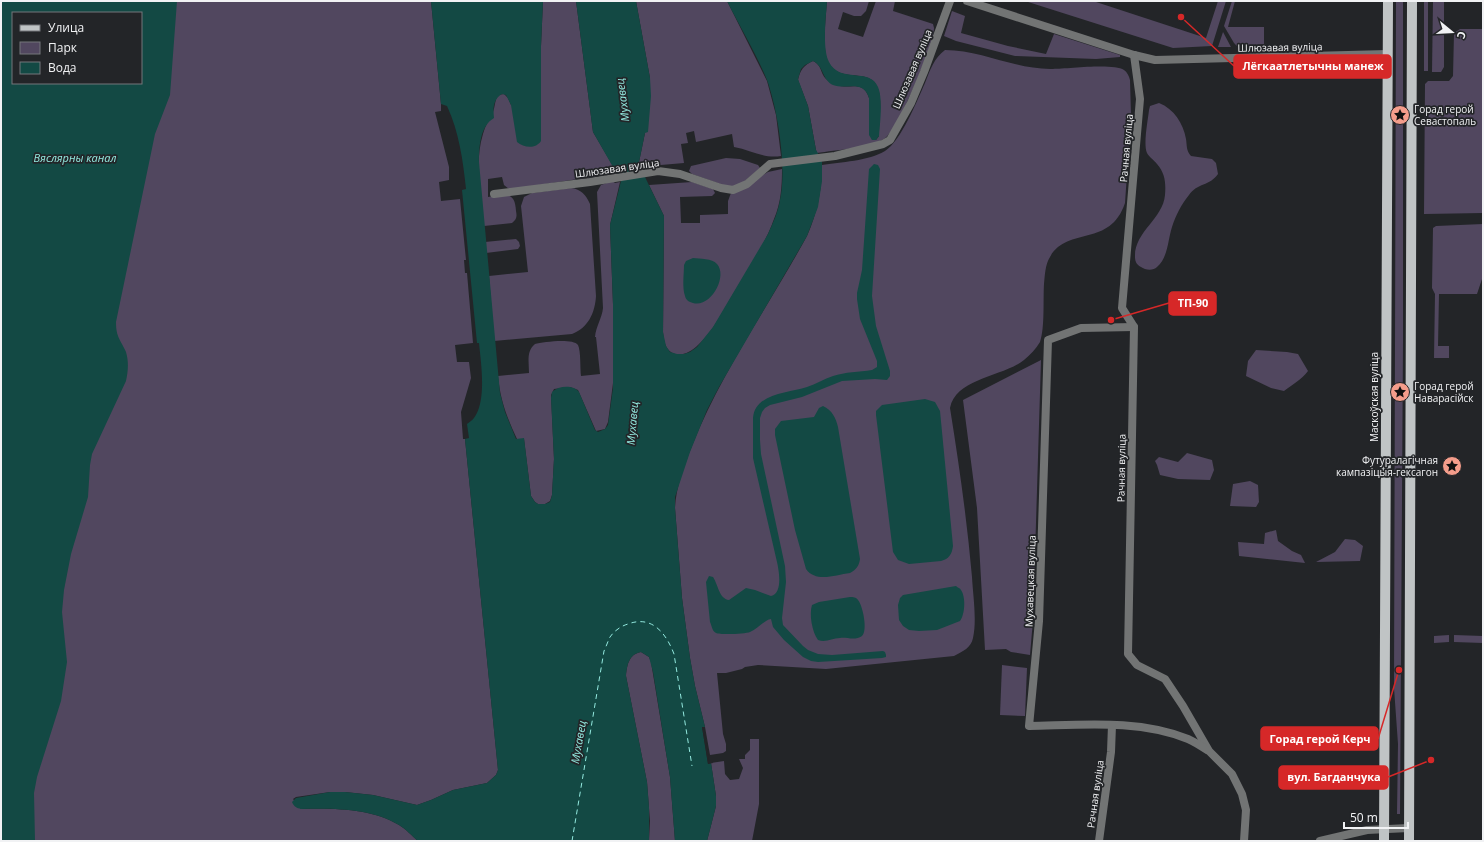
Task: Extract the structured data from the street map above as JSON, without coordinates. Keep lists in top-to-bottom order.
{
  "streets": {
    "main road": ["Маскоўская вуліца"],
    "street": ["Шлюзавая вуліца", "Рачная вуліца", "Мухавецкая вуліца"]
  },
  "crossings": [
    ["Шлюзавая вуліца", "Рачная вуліца"],
    ["Шлюзавая вуліца", "Маскоўская вуліца"],
    ["Рачная вуліца", "Мухавецкая вуліца"]
  ],
  "water": ["Мухавец", "Вяслярны канал"],
  "places": {
    "other": [
      "Лёгкаатлетычны манеж",
      "ТП-90",
      "Горад герой Керч",
      "вул. Багданчука"
    ],
    "place": ["Горад герой Севастопаль", "Горад герой Наварасійск", "Футуралагічная кампазіцыя-гексагон"]
  },
  "legend": ["Улица", "Парк", "Вода"],
  "scale_bar": "50 m",
  "north": "right"
}
